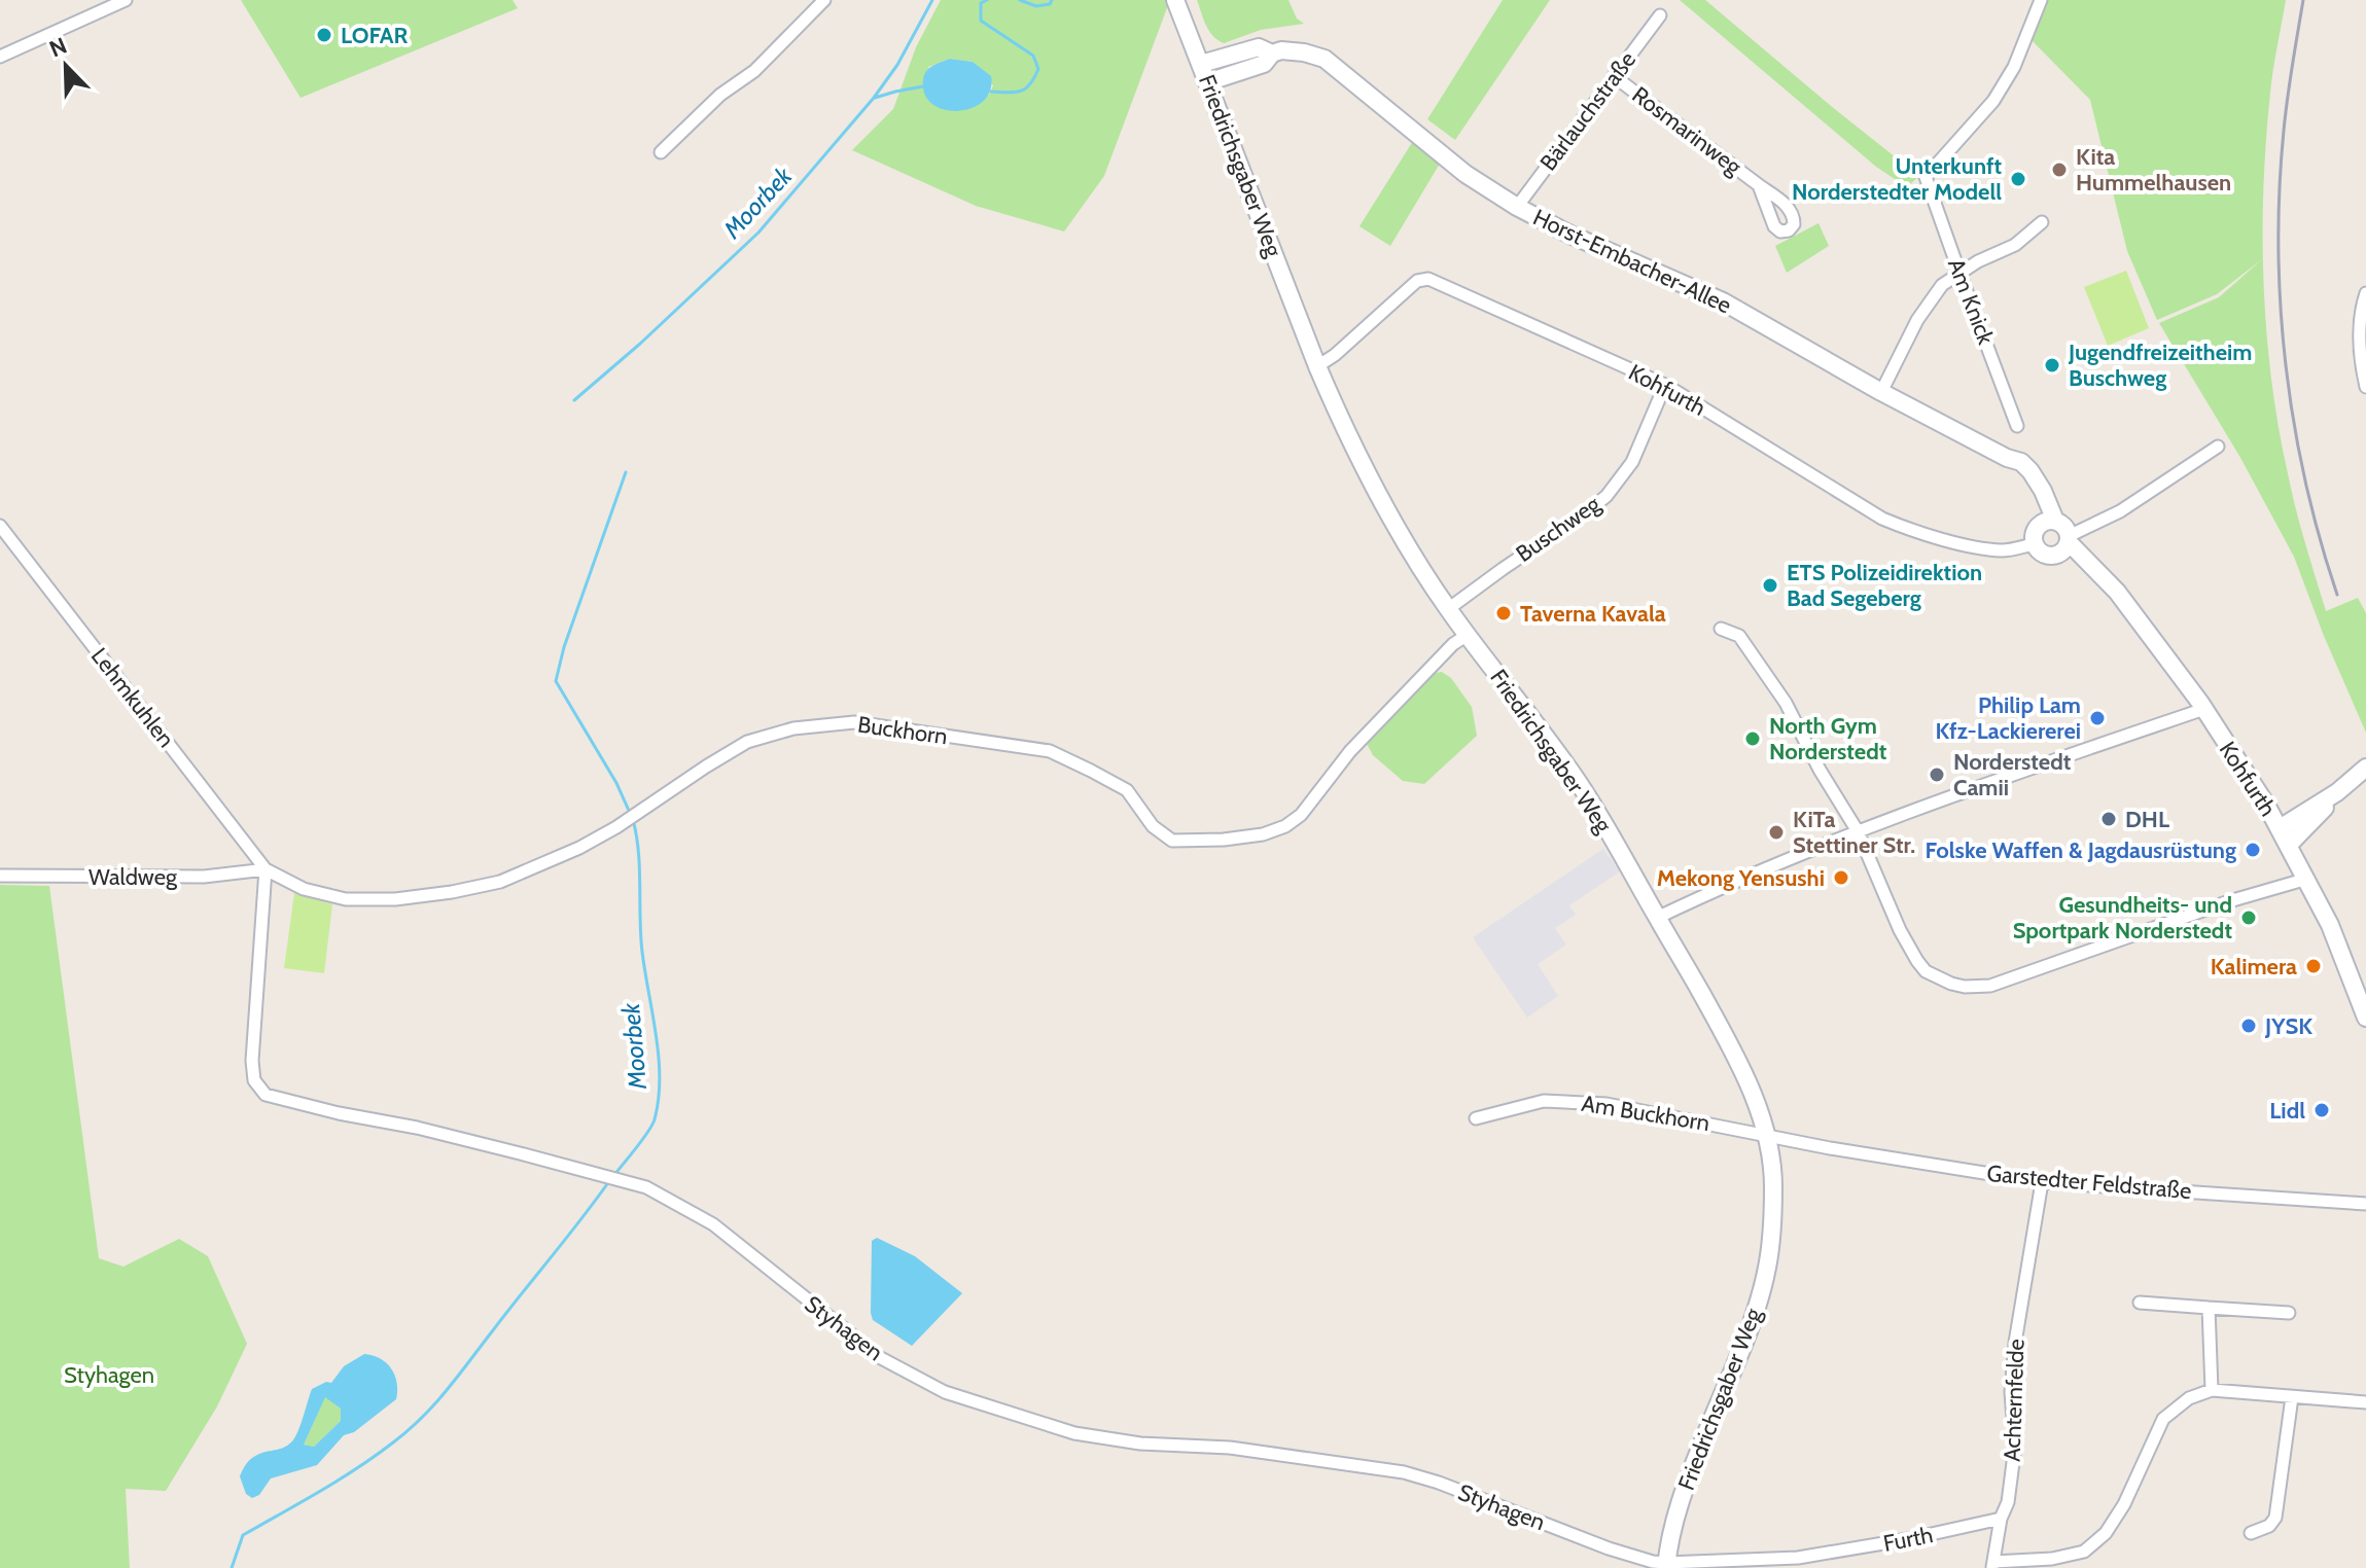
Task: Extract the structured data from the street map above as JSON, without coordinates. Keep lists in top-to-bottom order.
{
  "streets": {
    "street": [
      "Bärlauchstraße",
      "Rosmarinweg",
      "Friedrichsgaber Weg",
      "Horst-Embacher-Allee",
      "Am Knick",
      "Kohfurth",
      "Buschweg",
      "Lehmkuhlen",
      "Buckhorn",
      "Waldweg",
      "Am Buckhorn",
      "Garstedter Feldstraße",
      "Styhagen",
      "Achternfelde",
      "Furth"
    ]
  },
  "crossings": [
    ["Bärlauchstraße", "Rosmarinweg"],
    ["Bärlauchstraße", "Horst-Embacher-Allee"],
    ["Friedrichsgaber Weg", "Horst-Embacher-Allee"],
    ["Friedrichsgaber Weg", "Kohfurth"],
    ["Friedrichsgaber Weg", "Buschweg"],
    ["Friedrichsgaber Weg", "Buckhorn"],
    ["Friedrichsgaber Weg", "Am Buckhorn"],
    ["Friedrichsgaber Weg", "Garstedter Feldstraße"],
    ["Friedrichsgaber Weg", "Styhagen"],
    ["Friedrichsgaber Weg", "Furth"],
    ["Horst-Embacher-Allee", "Kohfurth"],
    ["Kohfurth", "Buschweg"],
    ["Lehmkuhlen", "Buckhorn"],
    ["Lehmkuhlen", "Waldweg"],
    ["Lehmkuhlen", "Styhagen"],
    ["Buckhorn", "Waldweg"],
    ["Buckhorn", "Styhagen"],
    ["Waldweg", "Styhagen"],
    ["Am Buckhorn", "Garstedter Feldstraße"],
    ["Garstedter Feldstraße", "Achternfelde"],
    ["Styhagen", "Furth"],
    ["Achternfelde", "Furth"]
  ],
  "water": ["Moorbek"],
  "parks": ["Styhagen"],
  "places": [
    "LOFAR",
    "Kita Hummelhausen",
    "Unterkunft Norderstedter Modell",
    "Jugendfreizeitheim Buschweg",
    "ETS Polizeidirektion Bad Segeberg",
    "Taverna Kavala",
    "Philip Lam Kfz-Lackiererei",
    "North Gym Norderstedt",
    "Norderstedt Camii",
    "DHL",
    "KiTa Stettiner Str.",
    "Folske Waffen & Jagdausrüstung",
    "Mekong Yensushi",
    "Gesundheits- und Sportpark Norderstedt",
    "Kalimera",
    "JYSK",
    "Lidl"
  ],
  "north": "top left"
}
